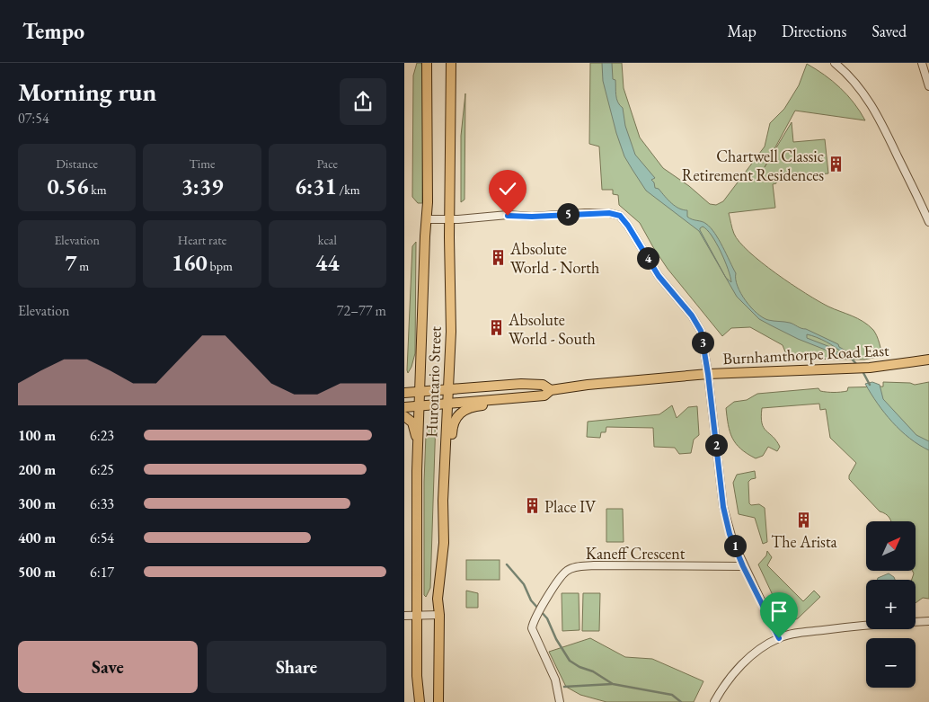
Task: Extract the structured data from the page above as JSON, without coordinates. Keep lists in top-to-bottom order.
{
  "streets": {
    "main road": ["Burnhamthorpe Road East", "Hurontario Street"],
    "street": ["Kaneff Crescent"]
  },
  "crossings": [
    ["Burnhamthorpe Road East", "Hurontario Street"]
  ],
  "places": {
    "building": [
      "Chartwell Classic Retirement Residences",
      "Absolute World - North",
      "Absolute World - South",
      "Place IV",
      "The Arista"
    ]
  },
  "north": "top right",
  "page": {
    "header": "Tempo",
    "nav": ["Map", "Directions", "Saved"],
    "heading": ["Morning run", "07:54"],
    "stats": [
      ["Distance", "0.56 km"],
      ["Time", "3:39"],
      ["Pace", "6:31 /km"],
      ["Elevation", "7 m"],
      ["Heart rate", "160 bpm"],
      ["kcal", "44"]
    ],
    "pins": [
      "5",
      "4",
      "3",
      "2",
      "1"
    ],
    "chart": ["Elevation", "72–77 m"],
    "list": [
      {
        "name": "100 m",
        "note": "6:23"
      },
      {
        "name": "200 m",
        "note": "6:25"
      },
      {
        "name": "300 m",
        "note": "6:33"
      },
      {
        "name": "400 m",
        "note": "6:54"
      },
      {
        "name": "500 m",
        "note": "6:17"
      }
    ],
    "map_buttons": ["+", "−"],
    "buttons": ["Save", "Share"]
  }
}
